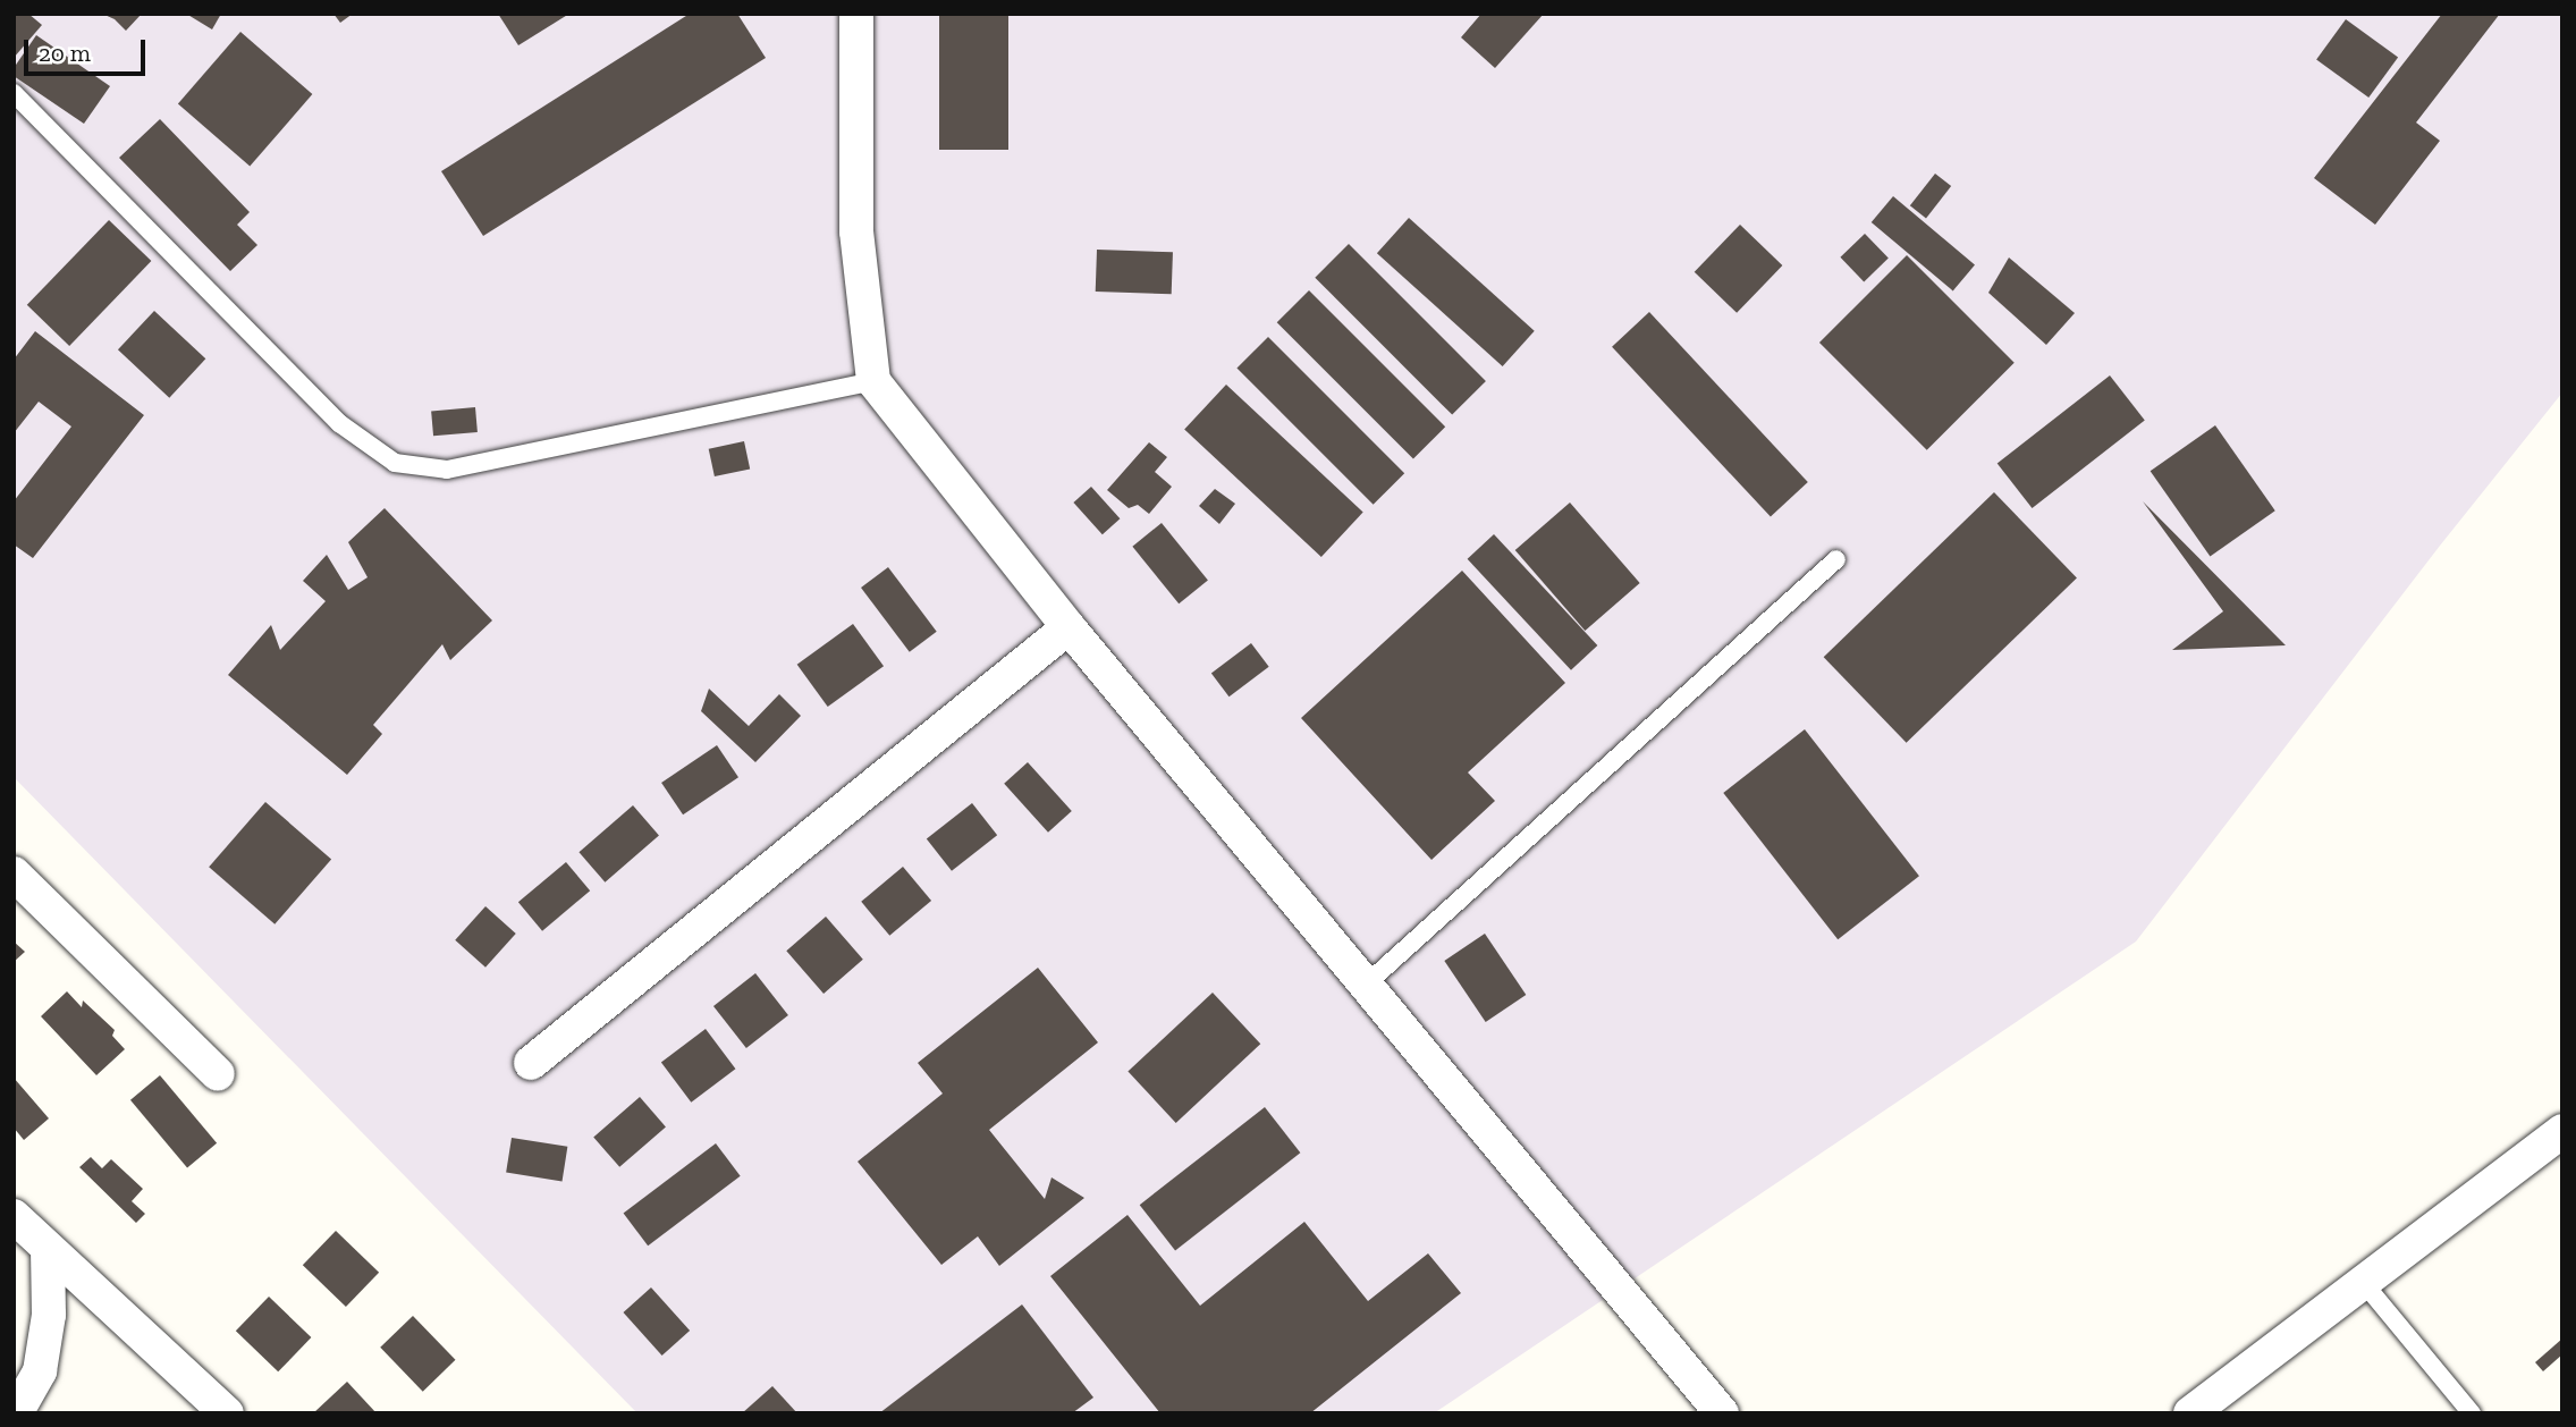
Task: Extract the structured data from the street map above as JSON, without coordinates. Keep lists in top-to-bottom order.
{
  "scale_bar": "20 m"
}
